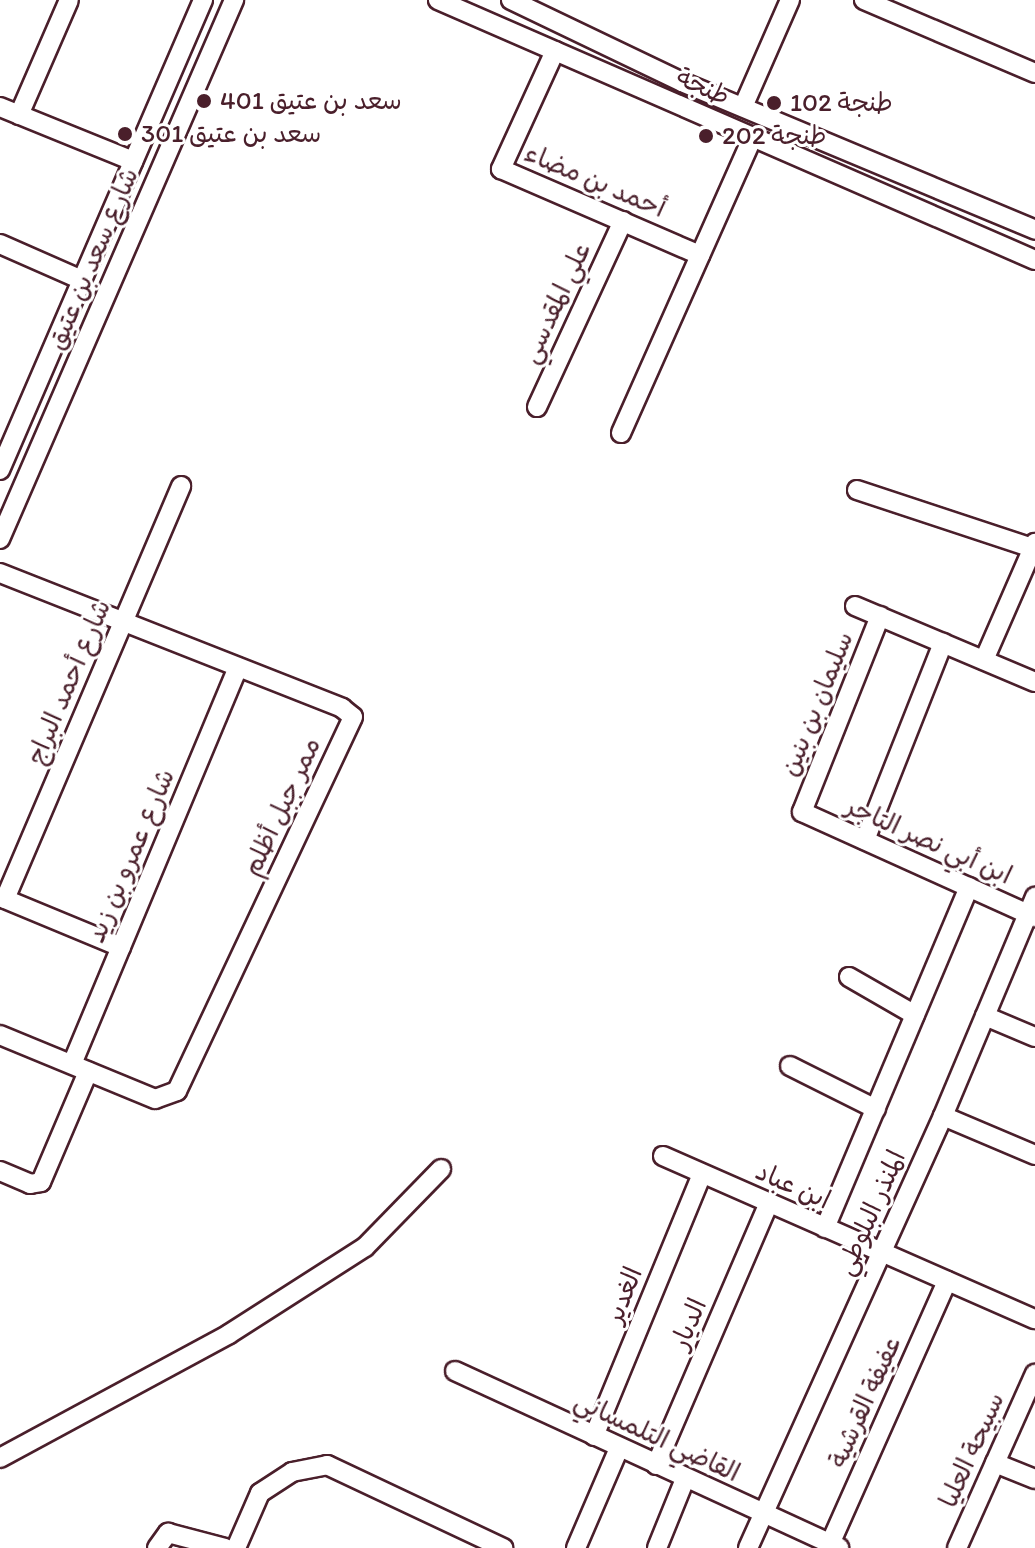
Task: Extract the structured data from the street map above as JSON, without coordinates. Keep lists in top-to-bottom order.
{
  "streets": {
    "street": [
      "طنجة",
      "أحمد بن مضاء",
      "شارع سعد بن عتيق",
      "علي المقدسي",
      "شارع أحمد البراج",
      "سليمان بن بنين",
      "ممر جبل أظلم",
      "ابن أبي نصر التاجر",
      "شارع عمرو بن زيد",
      "ابن عباد",
      "المنذر البلوطي",
      "الغدير",
      "الديار",
      "عفيفة القرشية",
      "القاضي التلمساني",
      "سبيحة العليا"
    ]
  },
  "crossings": [
    ["طنجة", "أحمد بن مضاء"],
    ["أحمد بن مضاء", "علي المقدسي"],
    ["شارع أحمد البراج", "ممر جبل أظلم"],
    ["سليمان بن بنين", "ابن أبي نصر التاجر"],
    ["ممر جبل أظلم", "شارع عمرو بن زيد"],
    ["ابن أبي نصر التاجر", "المنذر البلوطي"],
    ["ابن عباد", "المنذر البلوطي"],
    ["ابن عباد", "الغدير"],
    ["ابن عباد", "الديار"],
    ["ابن عباد", "عفيفة القرشية"],
    ["المنذر البلوطي", "القاضي التلمساني"],
    ["الغدير", "القاضي التلمساني"],
    ["الديار", "القاضي التلمساني"],
    ["عفيفة القرشية", "القاضي التلمساني"]
  ],
  "places": [
    "سعد بن عتيق 401",
    "طنجة 102",
    "سعد بن عتيق 301",
    "طنجة 202"
  ]
}
